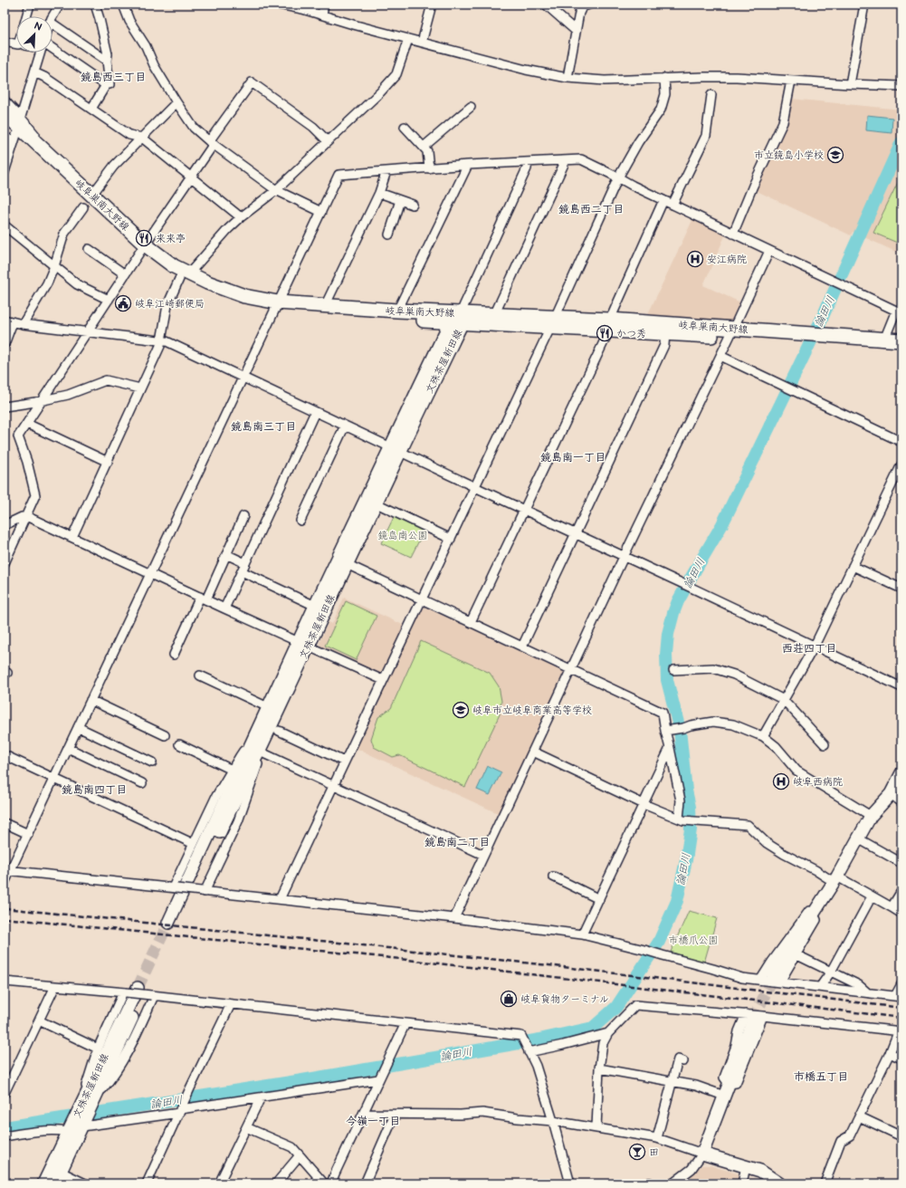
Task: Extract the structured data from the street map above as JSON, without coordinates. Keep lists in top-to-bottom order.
{
  "streets": {
    "main road": ["岐阜巣南大野線", "文殊茶屋新田線"]
  },
  "crossings": [
    ["岐阜巣南大野線", "文殊茶屋新田線"]
  ],
  "districts": [
    "鏡島西三丁目",
    "鏡島西二丁目",
    "鏡島南三丁目",
    "鏡島南一丁目",
    "西荘四丁目",
    "鏡島南四丁目",
    "鏡島南二丁目",
    "市橋五丁目",
    "今嶺一丁目"
  ],
  "water": ["論田川"],
  "parks": ["鏡島南公園", "市橋爪公園"],
  "places": {
    "school or university": ["市立鏡島小学校", "岐阜市立岐阜商業高等学校"],
    "restaurant": ["来来亭", "かつ秀"],
    "hospital": ["安江病院", "岐阜西病院"],
    "public building": ["岐阜江崎郵便局"],
    "shop": ["岐阜貨物ターミナル"],
    "bar": ["田"]
  },
  "north": "top right"
}
